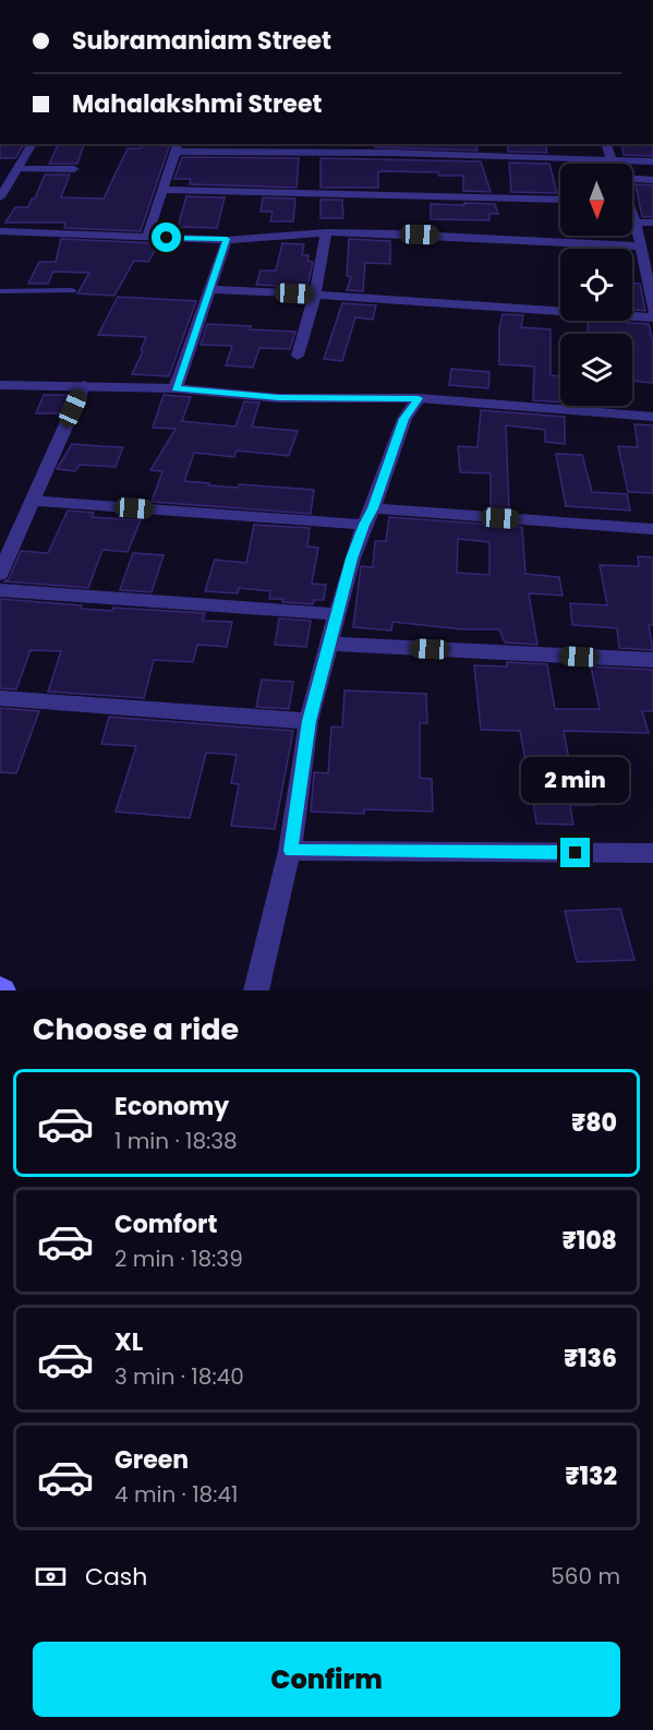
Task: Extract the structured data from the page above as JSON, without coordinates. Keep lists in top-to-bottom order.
{
  "north": "bottom",
  "page": {
    "banner": ["Subramaniam Street", "Mahalakshmi Street"],
    "bubble": "2 min",
    "heading": "Choose a ride",
    "list": [
      {
        "name": "Economy",
        "note": "1 min · 18:38",
        "value": "₹80"
      },
      {
        "name": "Comfort",
        "note": "2 min · 18:39",
        "value": "₹108"
      },
      {
        "name": "XL",
        "note": "3 min · 18:40",
        "value": "₹136"
      },
      {
        "name": "Green",
        "note": "4 min · 18:41",
        "value": "₹132"
      }
    ],
    "pay": ["Cash", "560 m"],
    "buttons": "Confirm"
  }
}
